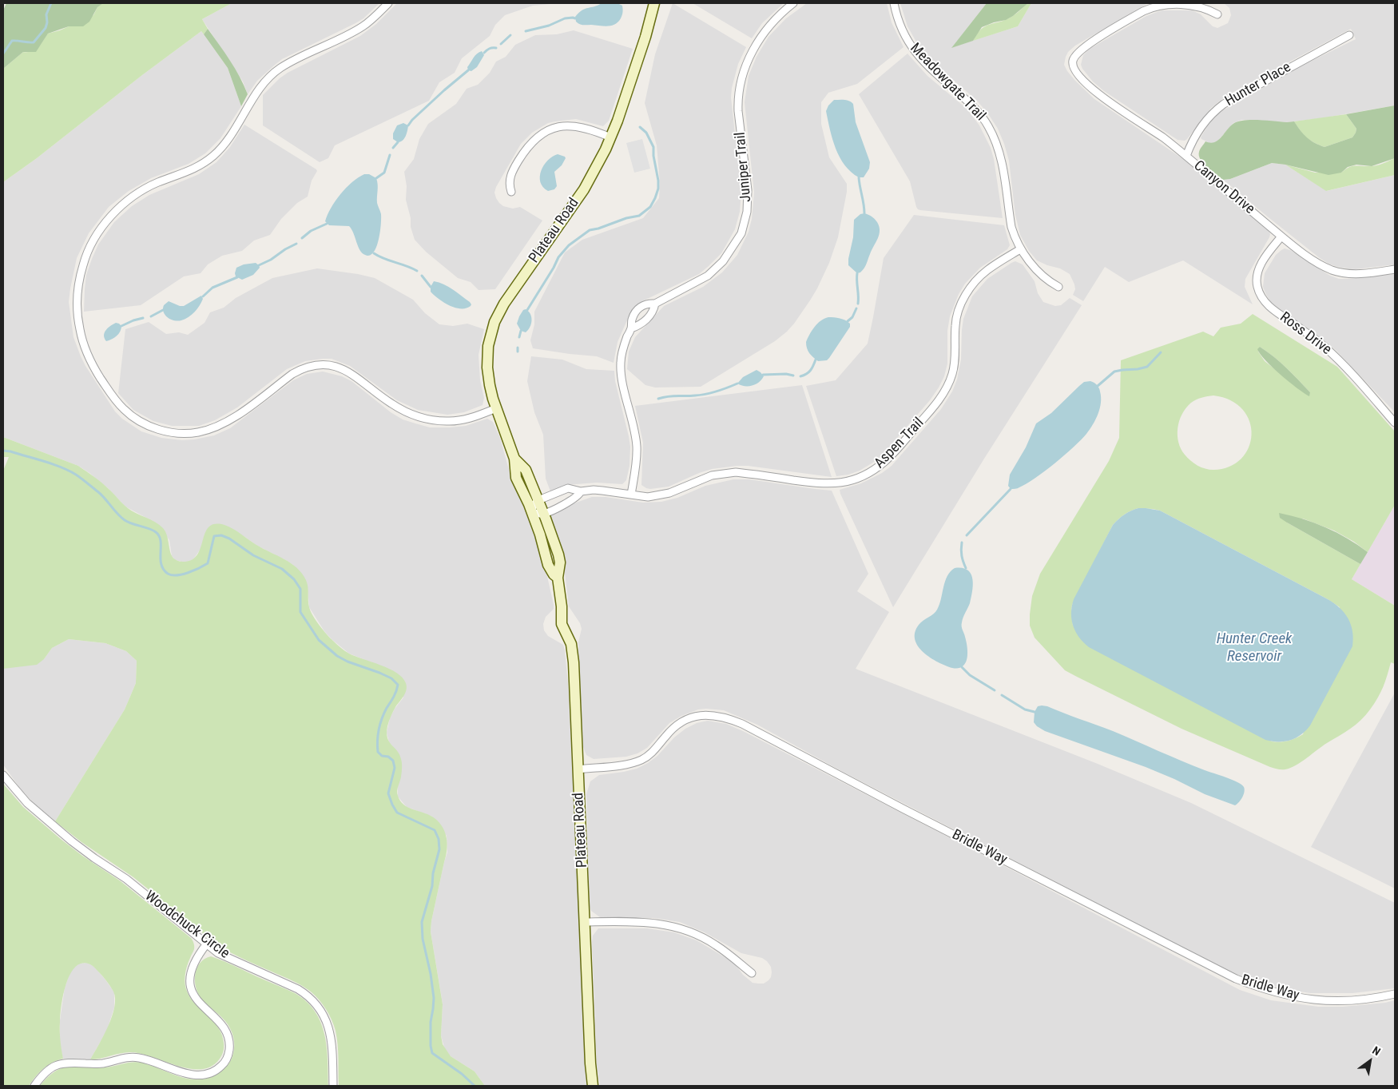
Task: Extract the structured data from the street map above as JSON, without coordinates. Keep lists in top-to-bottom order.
{
  "streets": {
    "street": [
      "Meadowgate Trail",
      "Hunter Place",
      "Juniper Trail",
      "Canyon Drive",
      "Plateau Road",
      "Ross Drive",
      "Aspen Trail",
      "Bridle Way",
      "Woodchuck Circle"
    ]
  },
  "crossings": [
    ["Meadowgate Trail", "Aspen Trail"],
    ["Hunter Place", "Canyon Drive"],
    ["Juniper Trail", "Aspen Trail"],
    ["Canyon Drive", "Ross Drive"],
    ["Plateau Road", "Aspen Trail"],
    ["Plateau Road", "Bridle Way"]
  ],
  "water": ["Hunter Creek Reservoir"],
  "north": "top right"
}
